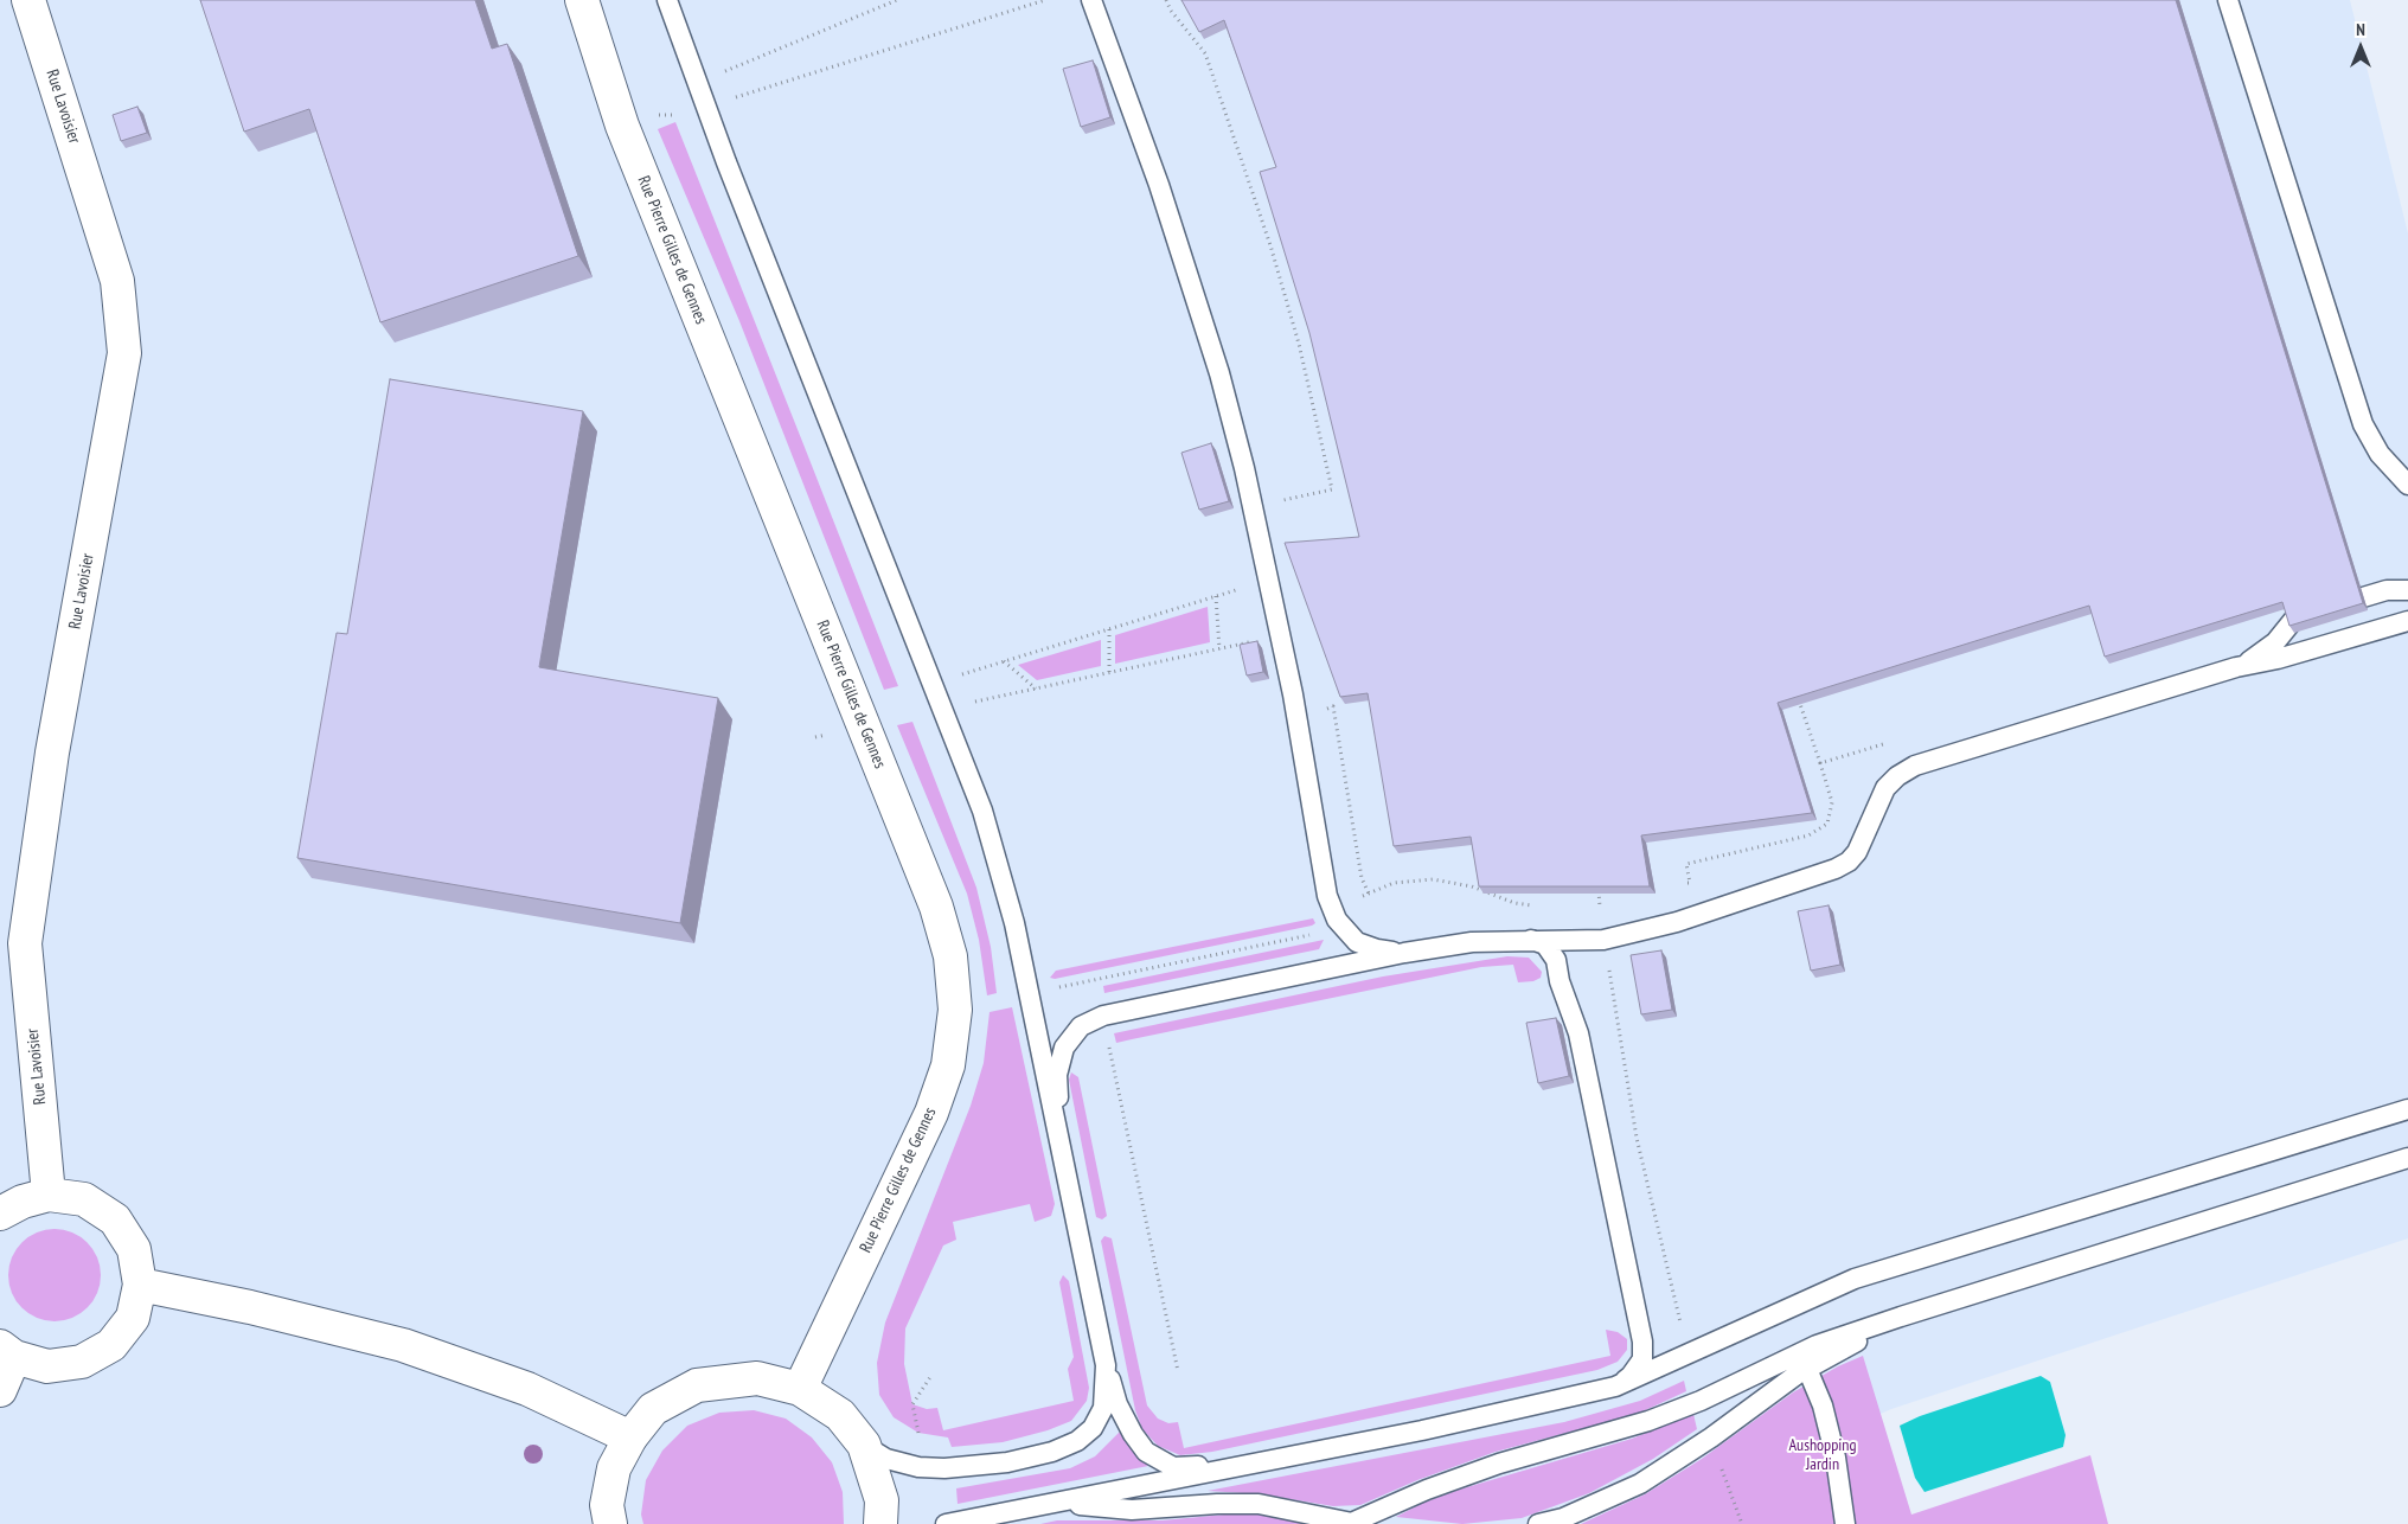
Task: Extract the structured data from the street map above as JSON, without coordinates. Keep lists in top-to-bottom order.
{
  "streets": {
    "street": ["Rue Lavoisier", "Rue Pierre Gilles de Gennes"]
  },
  "parks": ["Aushopping Jardin"],
  "north": "top"
}
